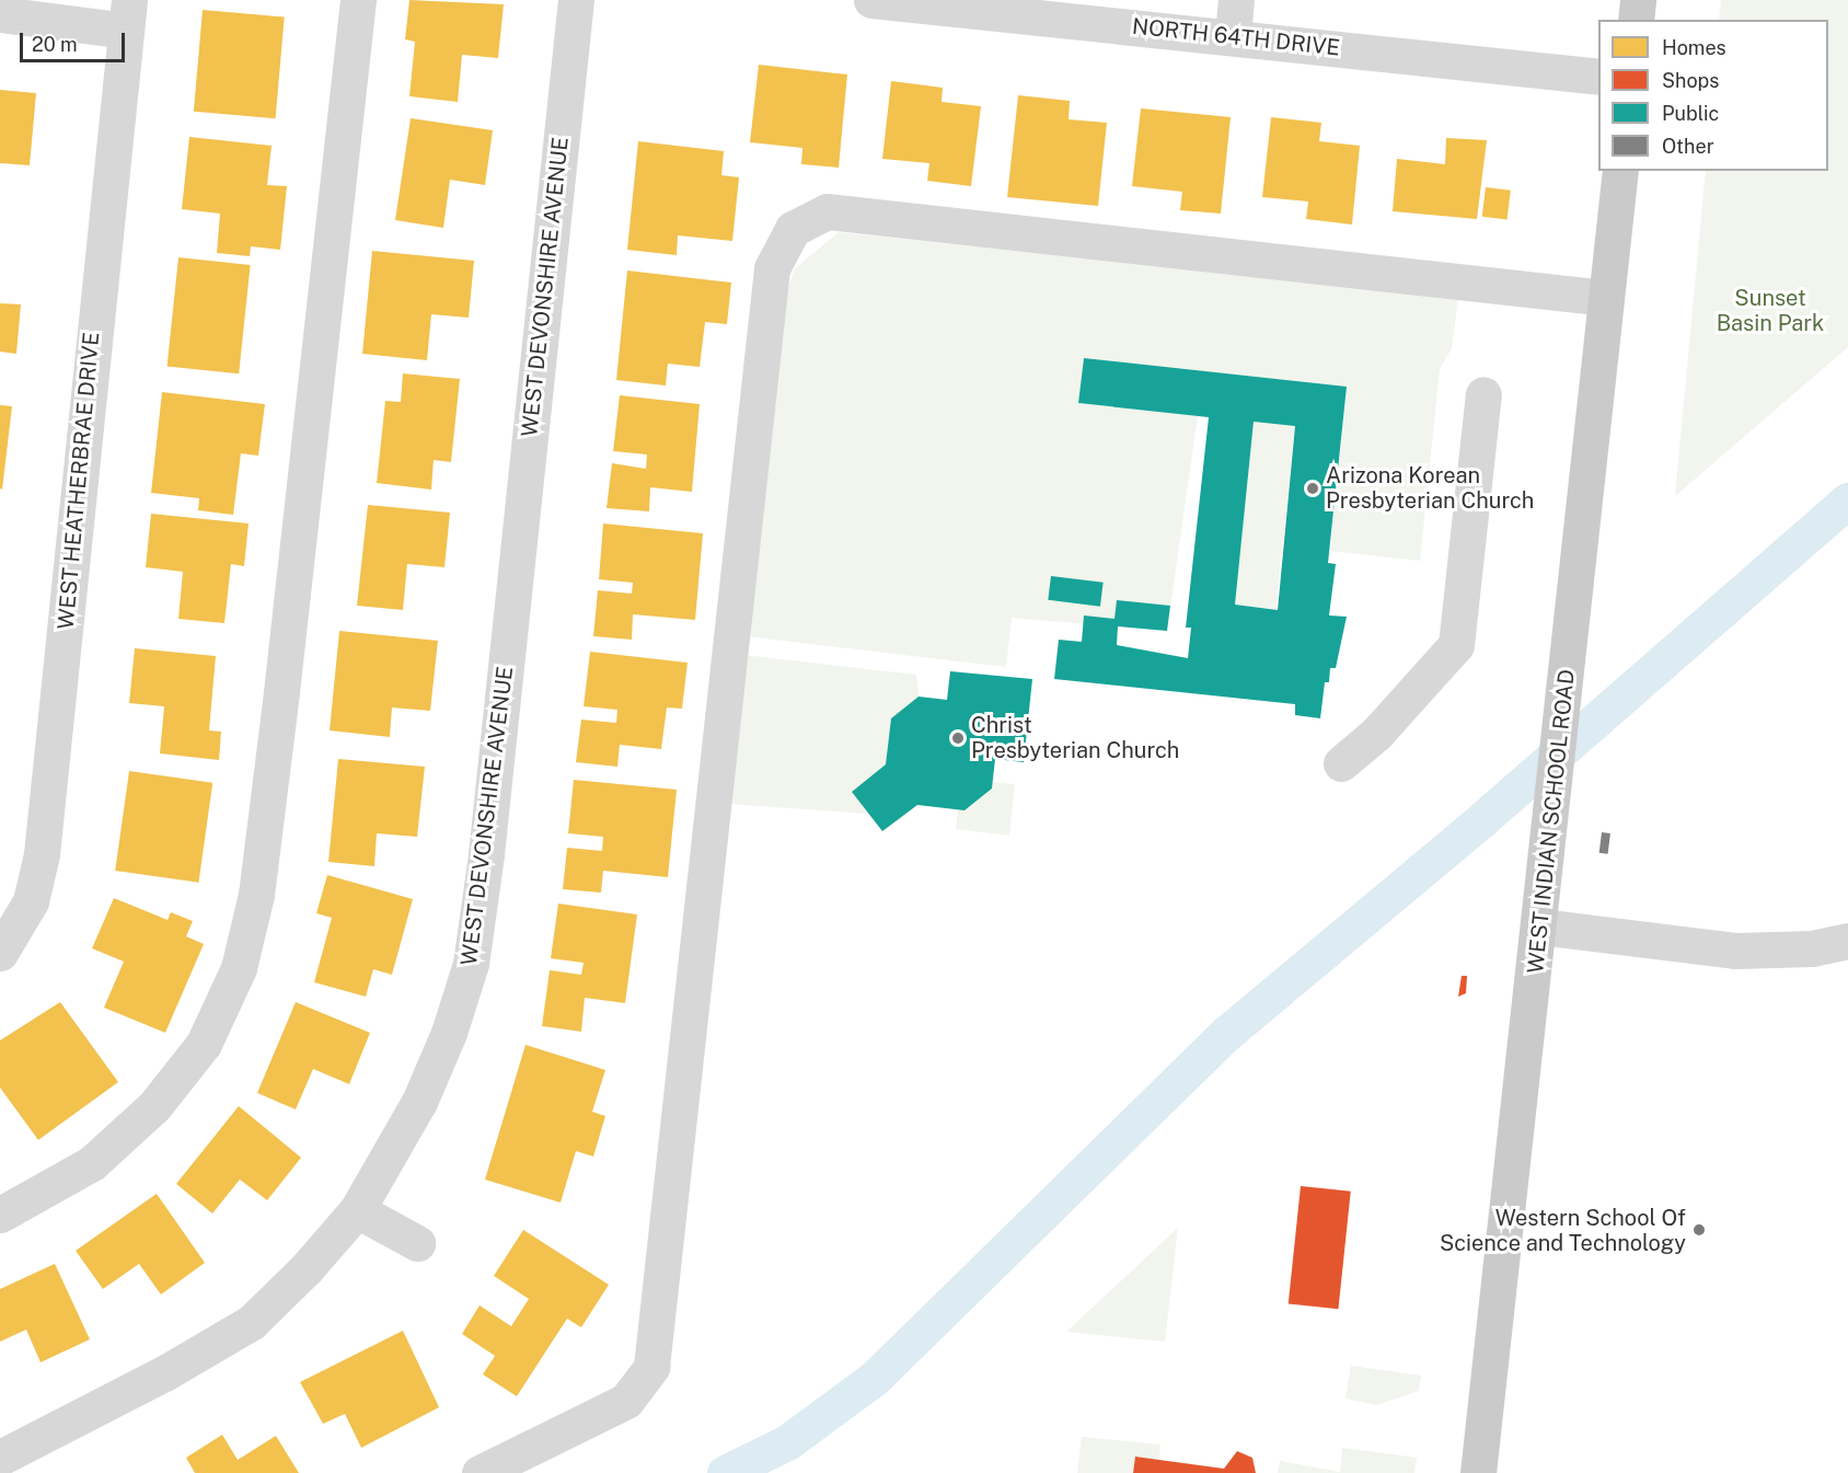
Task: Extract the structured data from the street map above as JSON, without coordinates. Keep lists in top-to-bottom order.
{
  "streets": {
    "main road": ["WEST INDIAN SCHOOL ROAD"],
    "street": ["NORTH 64TH DRIVE", "WEST DEVONSHIRE AVENUE", "WEST HEATHERBRAE DRIVE"]
  },
  "parks": ["Sunset Basin Park"],
  "places": ["Arizona Korean Presbyterian Church", "Christ Presbyterian Church", "Western School Of Science and Technology"],
  "legend": [
    "Homes",
    "Shops",
    "Public",
    "Other"
  ],
  "scale_bar": "20 m"
}
